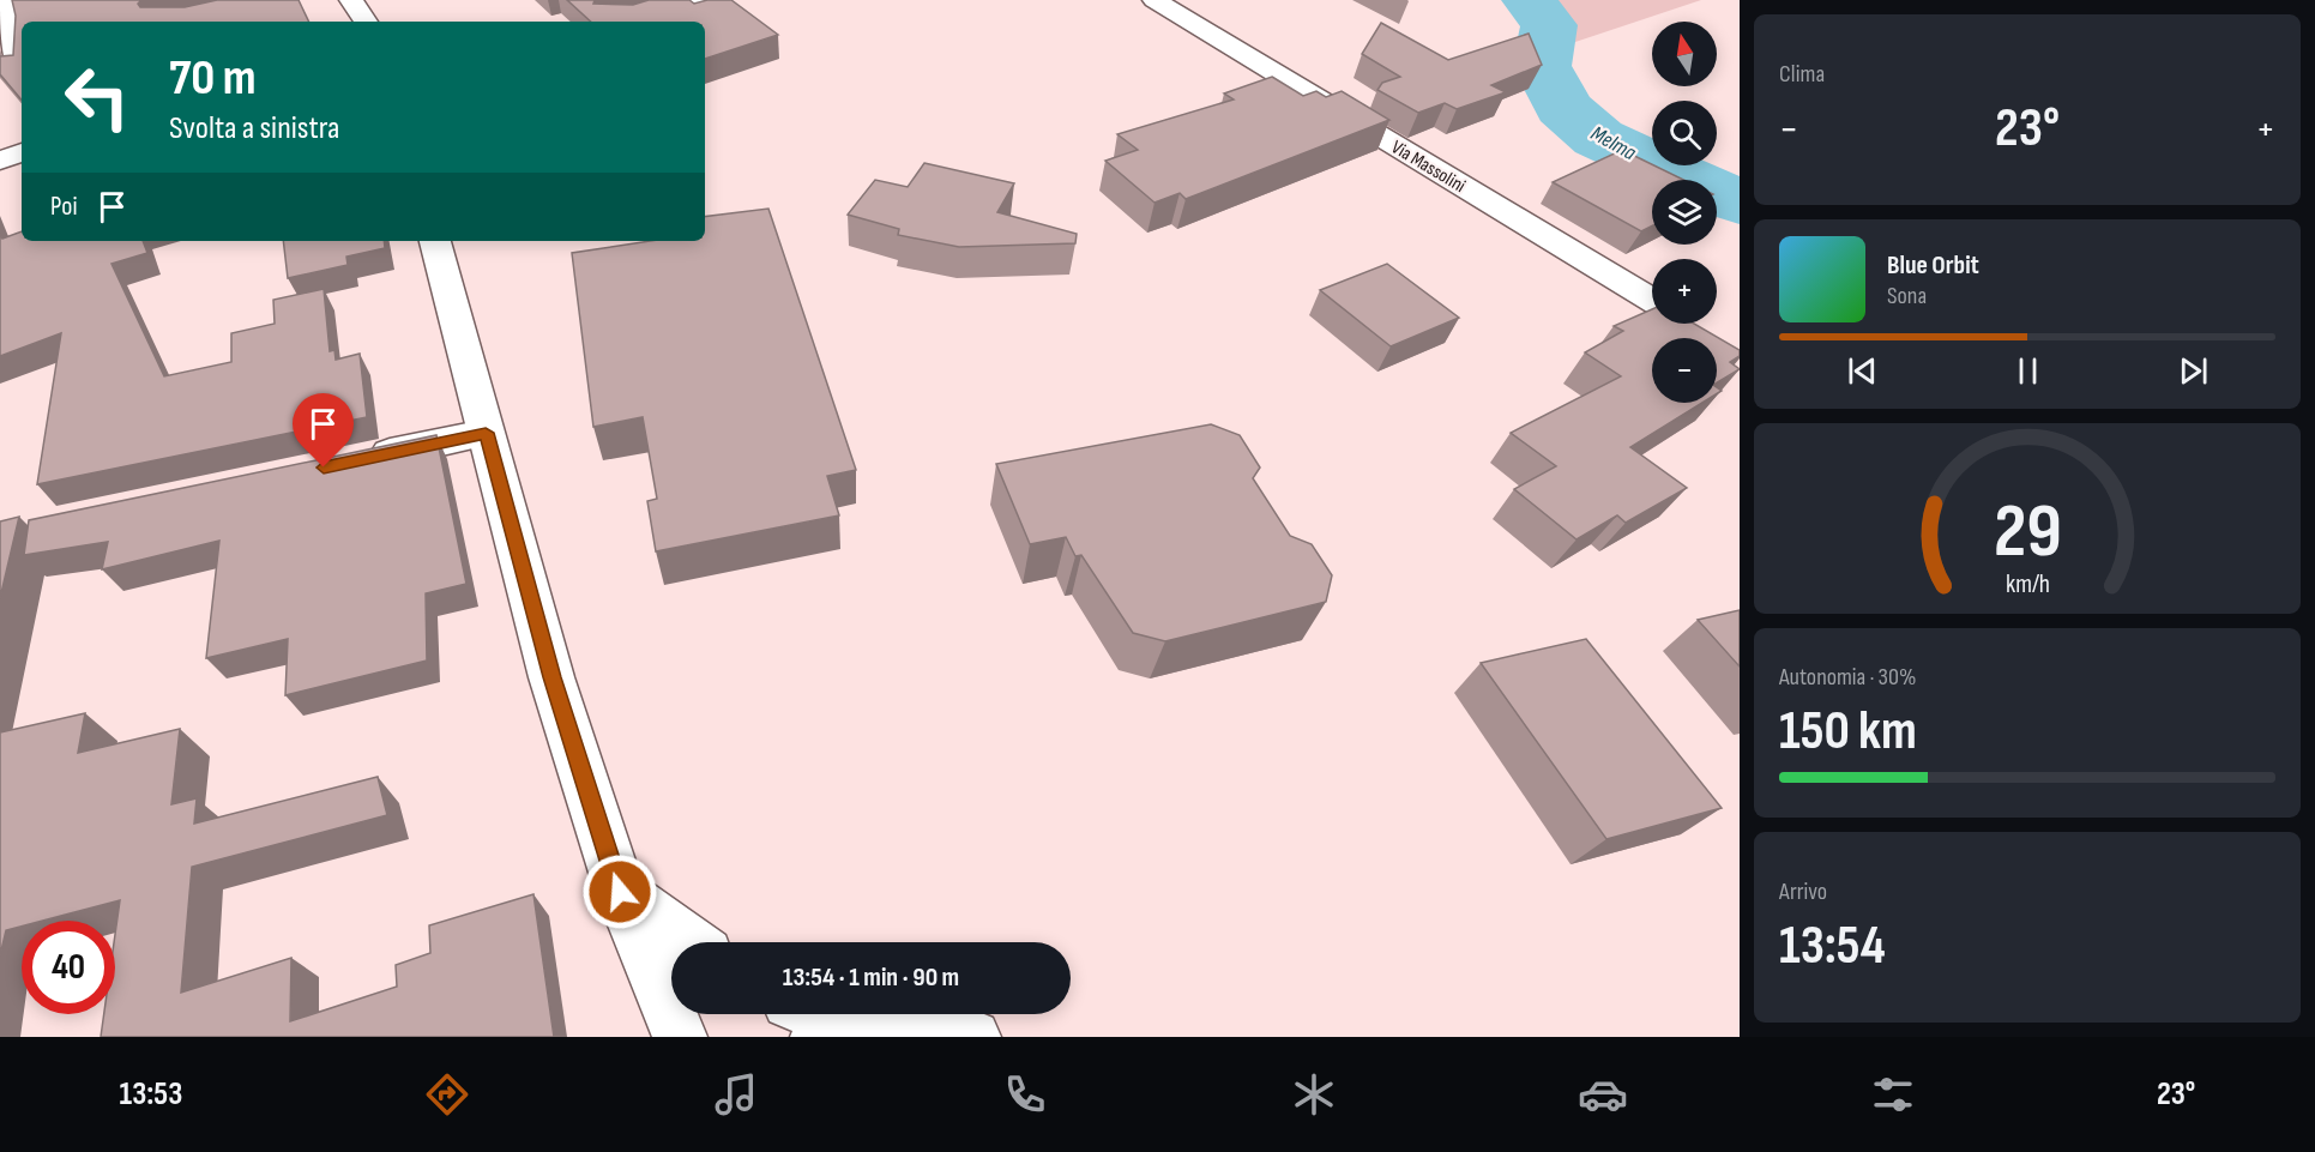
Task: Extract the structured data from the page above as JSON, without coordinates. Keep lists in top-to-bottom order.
{
  "streets": {
    "street": ["Via Massolini"]
  },
  "water": ["Melma"],
  "north": "top",
  "page": {
    "tile": [
      "Clima",
      ["Autonomia · 30%", "150 km"],
      ["Arrivo", "13:54"]
    ],
    "map_buttons": ["+", "−"],
    "turn": ["70 m", "Svolta a sinistra"],
    "heat": ["−", "23°", "+"],
    "then": "Poi",
    "song": ["Blue Orbit", "Sona"],
    "limit": "40",
    "trip": "13:54 · 1 min · 90 m",
    "tabs": ["13:53", "23°"],
    "gauge": ["29", "km/h"]
  }
}
